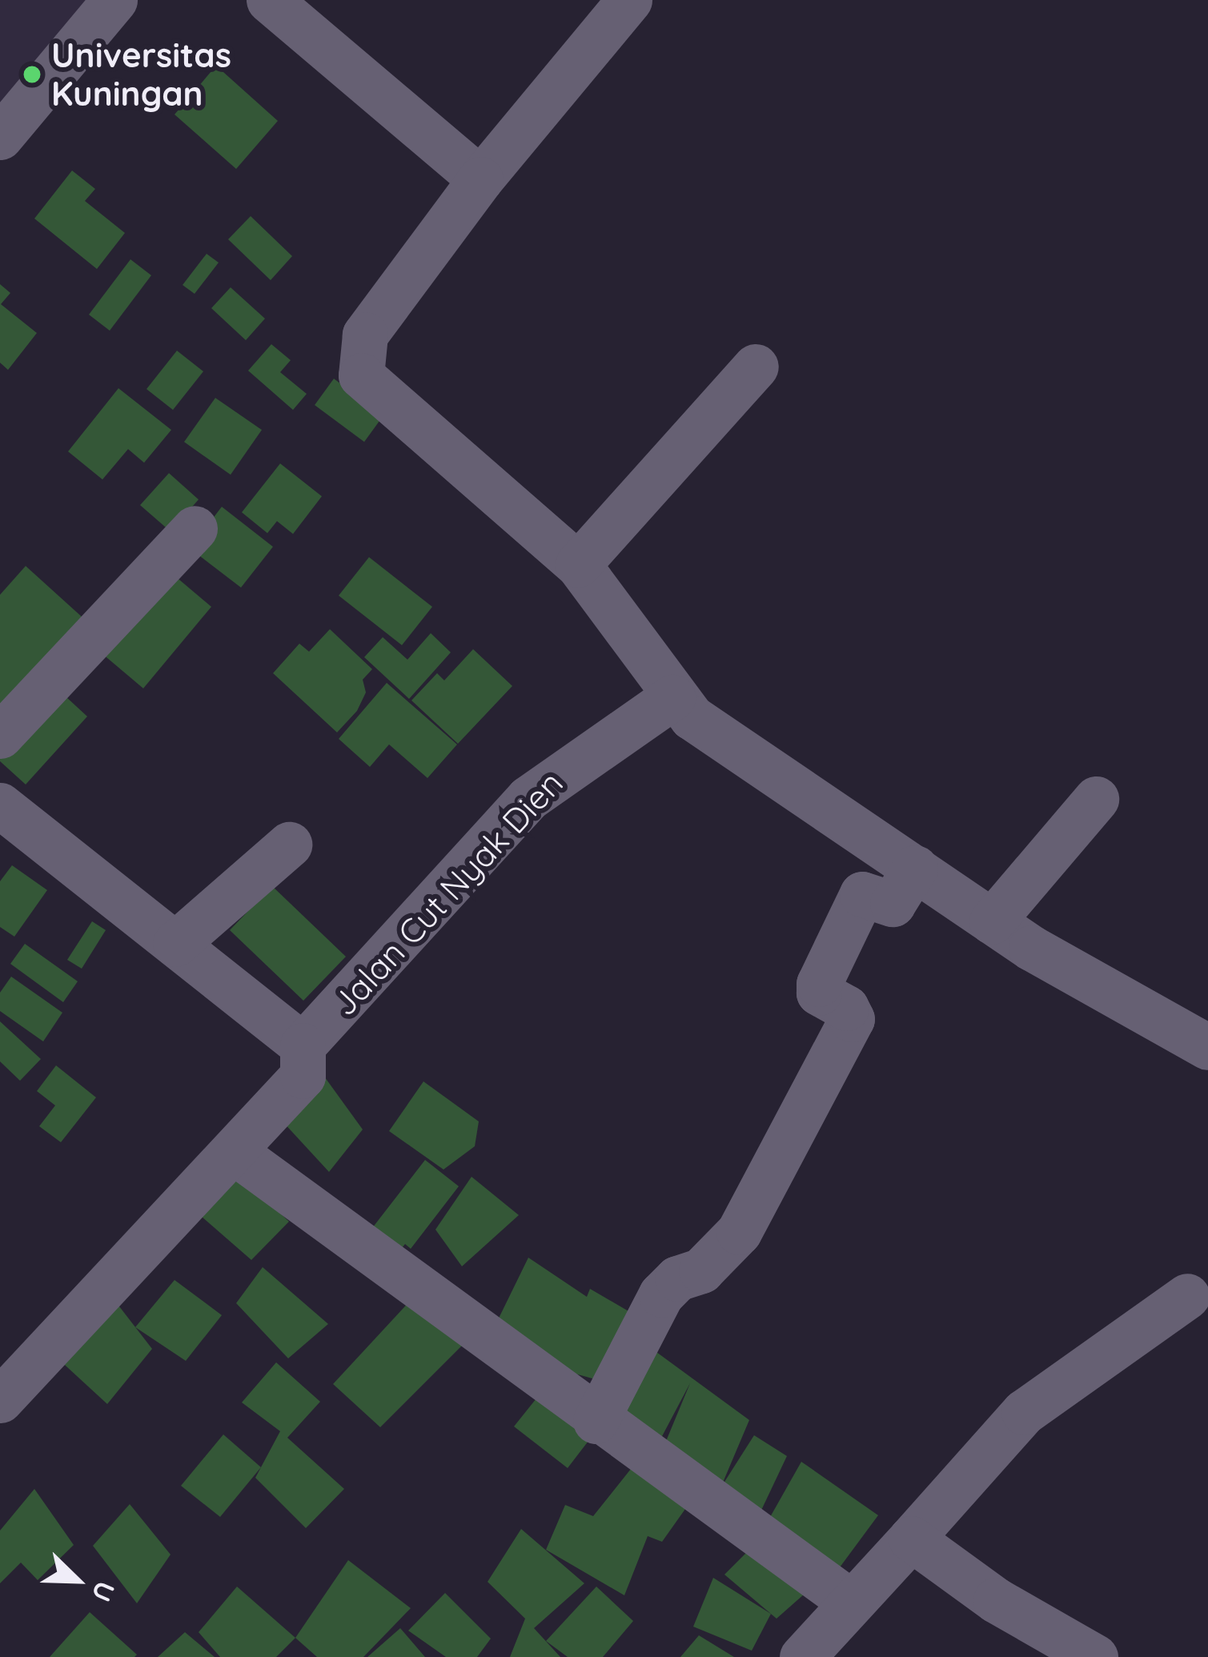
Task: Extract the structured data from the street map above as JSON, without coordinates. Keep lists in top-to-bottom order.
{
  "streets": {
    "street": ["Jalan Cut Nyak Dien"]
  },
  "places": ["Universitas Kuningan"],
  "north": "bottom right"
}
